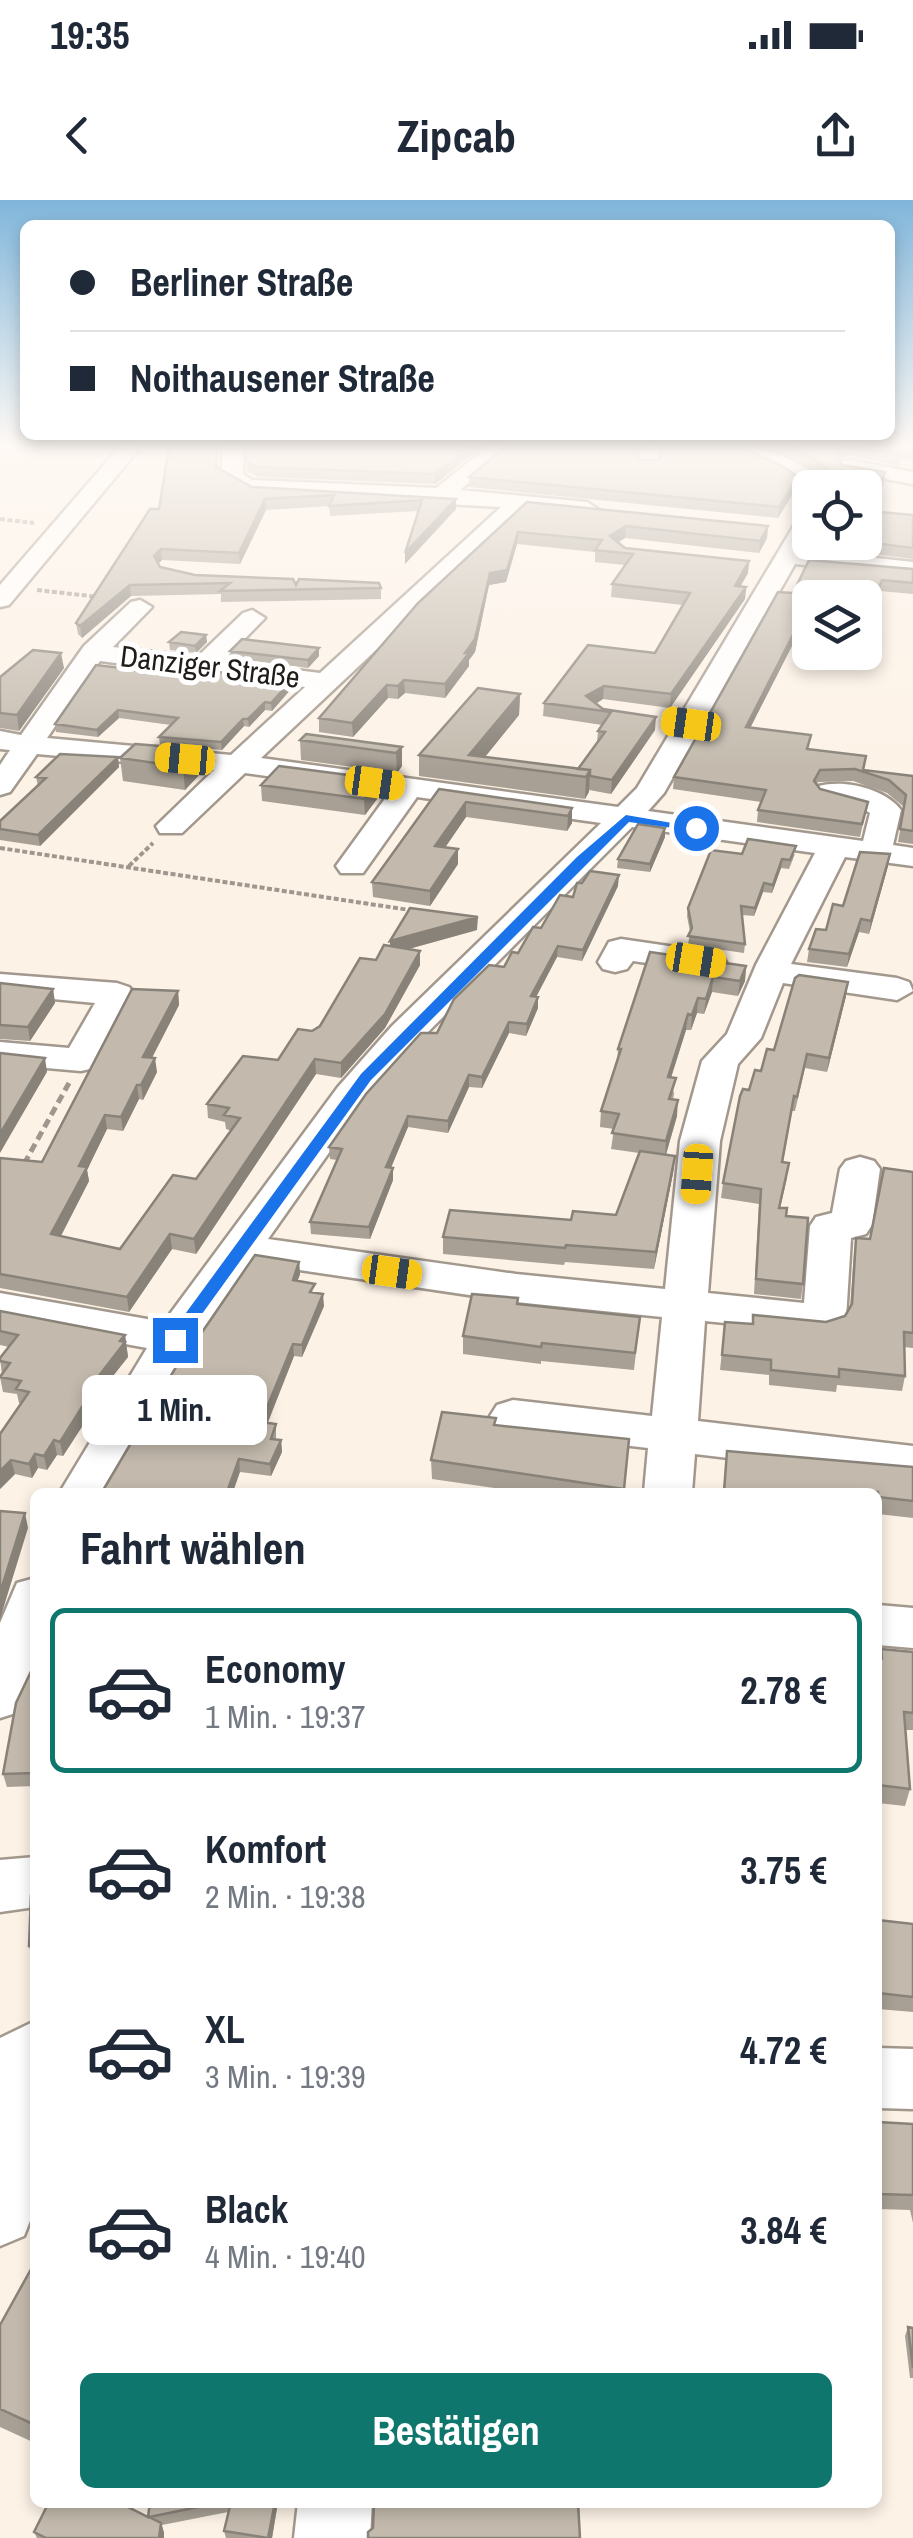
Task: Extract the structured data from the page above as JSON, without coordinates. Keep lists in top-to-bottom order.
{
  "streets": {
    "street": ["Danziger Straße"]
  },
  "page": {
    "status": "19:35",
    "header": "Zipcab",
    "banner": ["Berliner Straße", "Noithausener Straße"],
    "bubble": "1 Min.",
    "heading": "Fahrt wählen",
    "list": [
      {
        "name": "Economy",
        "note": "1 Min. · 19:37",
        "value": "2.78 €"
      },
      {
        "name": "Komfort",
        "note": "2 Min. · 19:38",
        "value": "3.75 €"
      },
      {
        "name": "XL",
        "note": "3 Min. · 19:39",
        "value": "4.72 €"
      },
      {
        "name": "Black",
        "note": "4 Min. · 19:40",
        "value": "3.84 €"
      }
    ],
    "buttons": "Bestätigen"
  }
}
